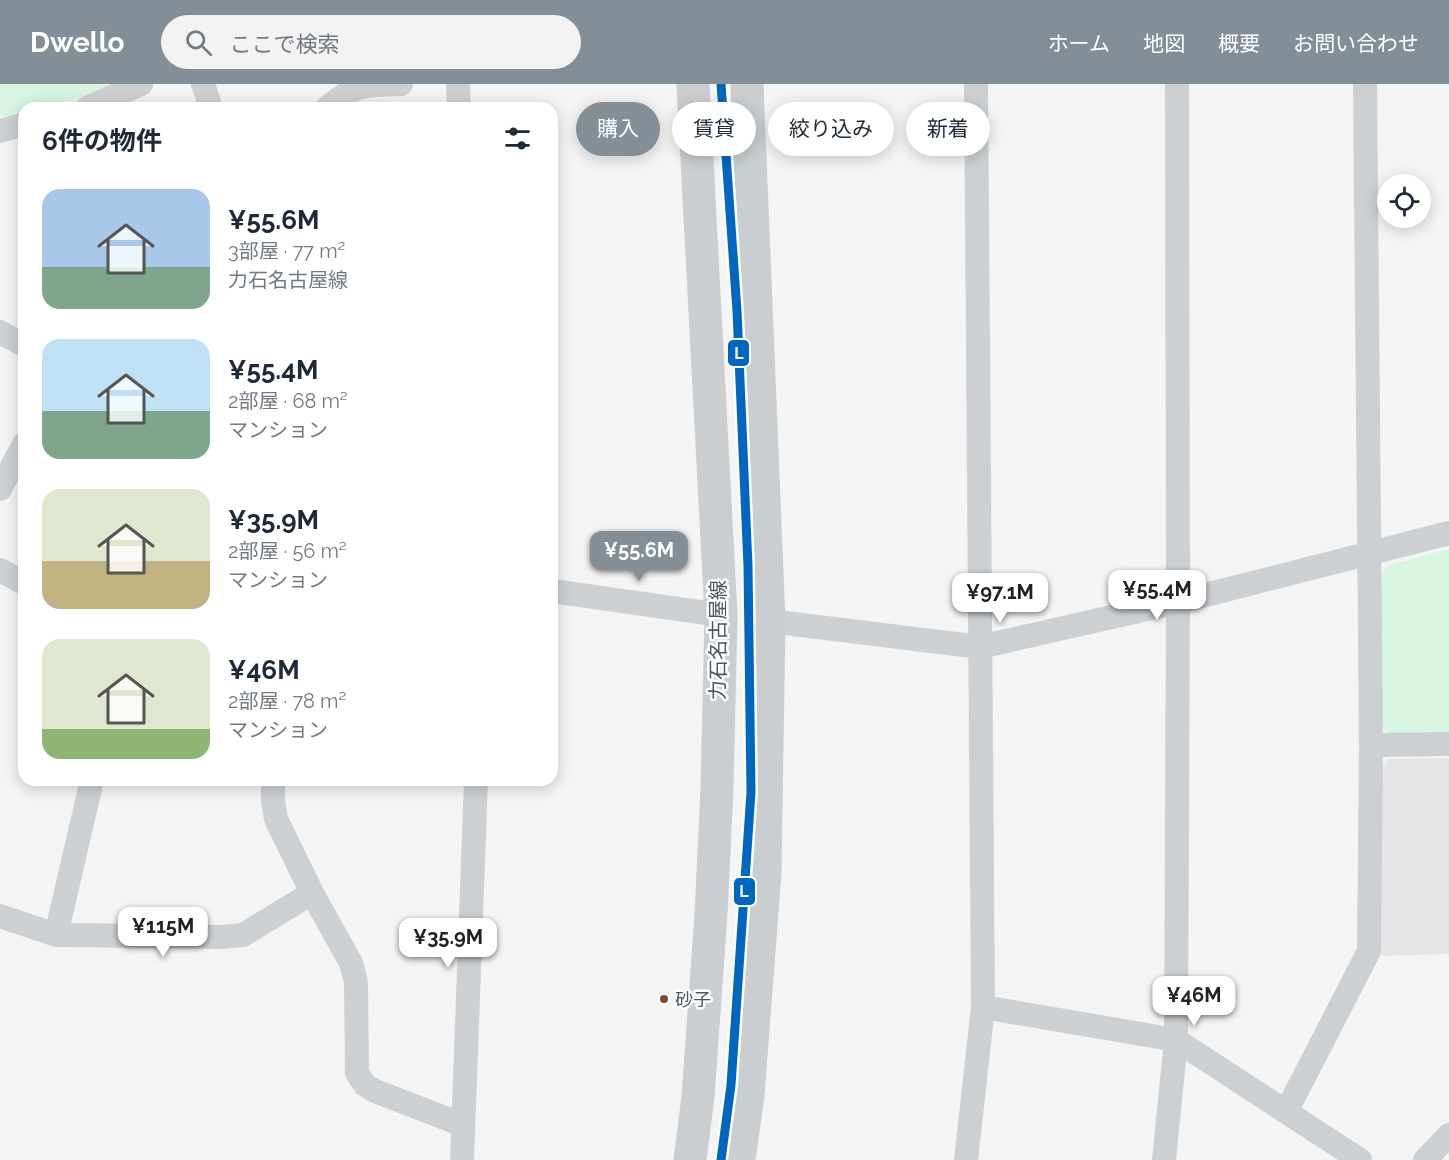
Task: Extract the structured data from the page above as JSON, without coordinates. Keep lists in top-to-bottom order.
{
  "streets": {
    "main road": ["力石名古屋線"]
  },
  "places": ["砂子"],
  "lines": ["transit line L"],
  "page": {
    "header": "Dwello",
    "search": "ここで検索",
    "nav": [
      "ホーム",
      "地図",
      "概要",
      "お問い合わせ"
    ],
    "chip": [
      "購入",
      "賃貸",
      "絞り込み",
      "新着"
    ],
    "heading": "6件の物件",
    "list": [
      {
        "name": "¥55.6M",
        "note": "3部屋 · 77 m² · 力石名古屋線"
      },
      {
        "name": "¥55.4M",
        "note": "2部屋 · 68 m² · マンション"
      },
      {
        "name": "¥35.9M",
        "note": "2部屋 · 56 m² · マンション"
      },
      {
        "name": "¥46M",
        "note": "2部屋 · 78 m² · マンション"
      }
    ],
    "price": [
      "¥55.6M",
      "¥55.4M",
      "¥97.1M",
      "¥115M",
      "¥35.9M",
      "¥46M"
    ]
  }
}
